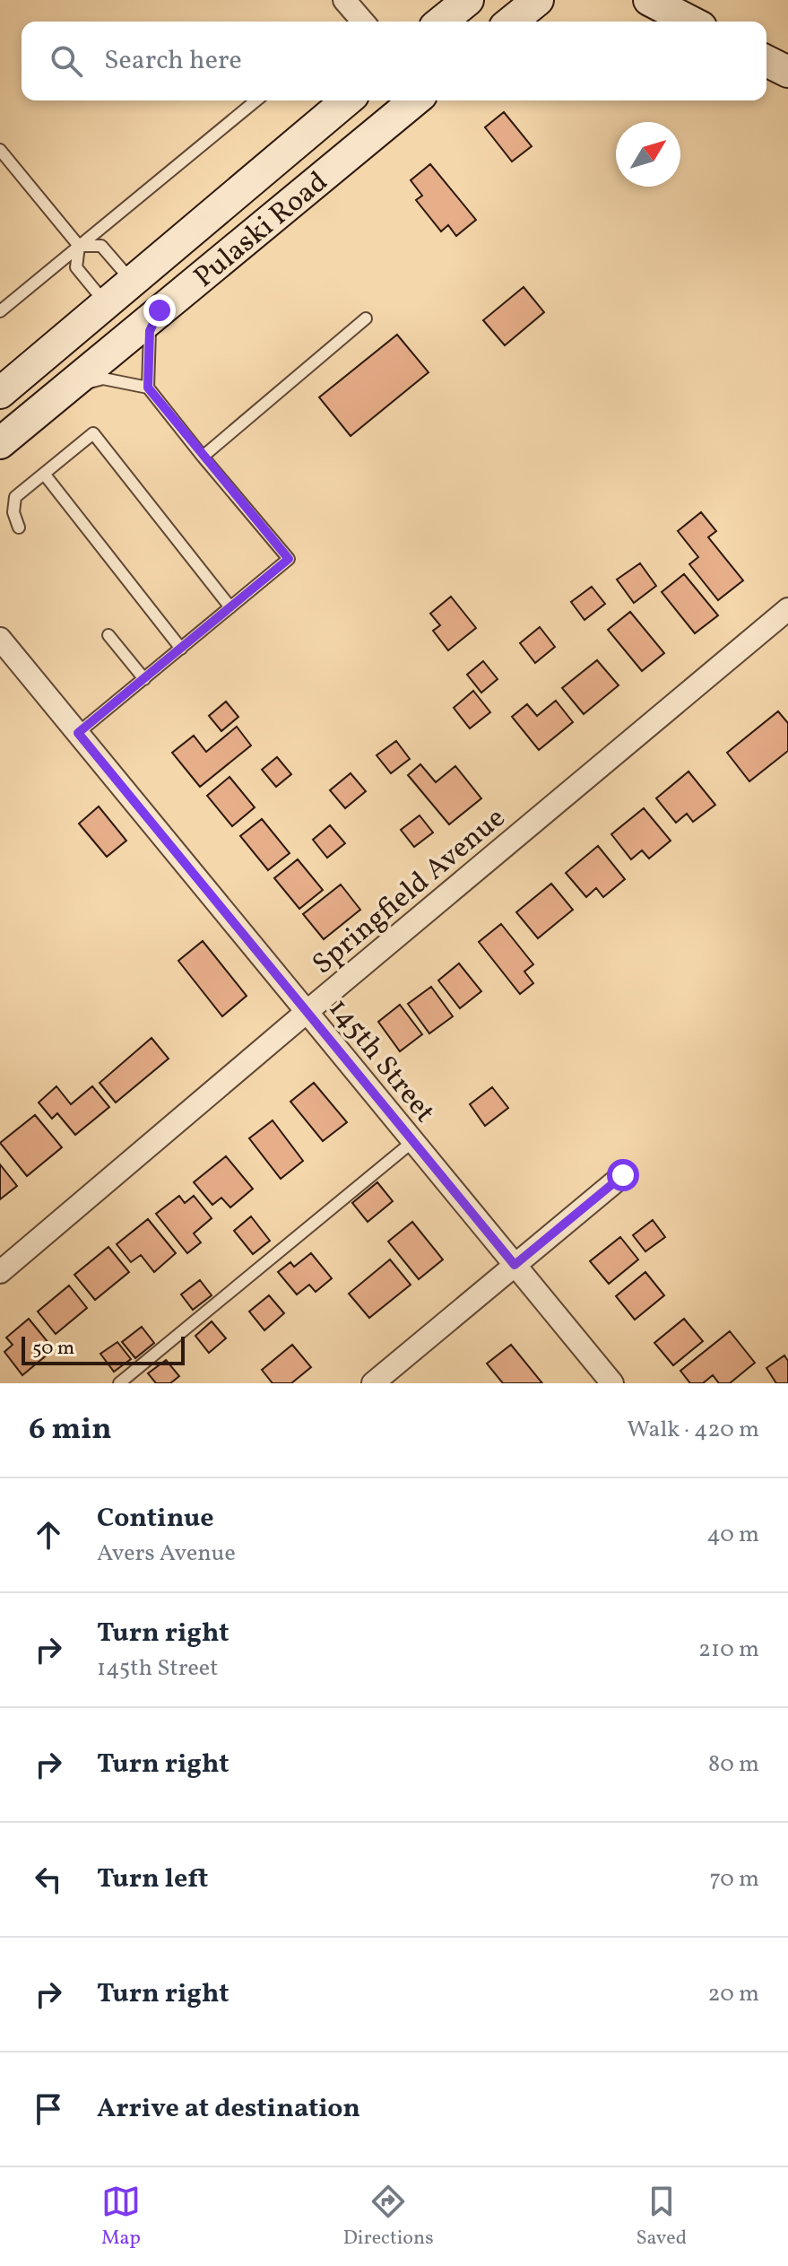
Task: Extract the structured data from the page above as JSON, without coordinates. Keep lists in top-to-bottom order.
{
  "streets": {
    "main road": ["Pulaski Road"],
    "street": ["Springfield Avenue", "145th Street"]
  },
  "crossings": [
    ["Springfield Avenue", "145th Street"]
  ],
  "scale_bar": "50 m",
  "north": "top right",
  "page": {
    "search": "Search here",
    "scale": "50 m",
    "heading": ["6 min", "Walk · 420 m"],
    "list": [
      ["Continue", "Avers Avenue", "40 m"],
      ["Turn right", "145th Street", "210 m"],
      ["Turn right", "80 m"],
      ["Turn left", "70 m"],
      ["Turn right", "20 m"],
      "Arrive at destination"
    ],
    "nav": ["Map", "Directions", "Saved"]
  }
}
